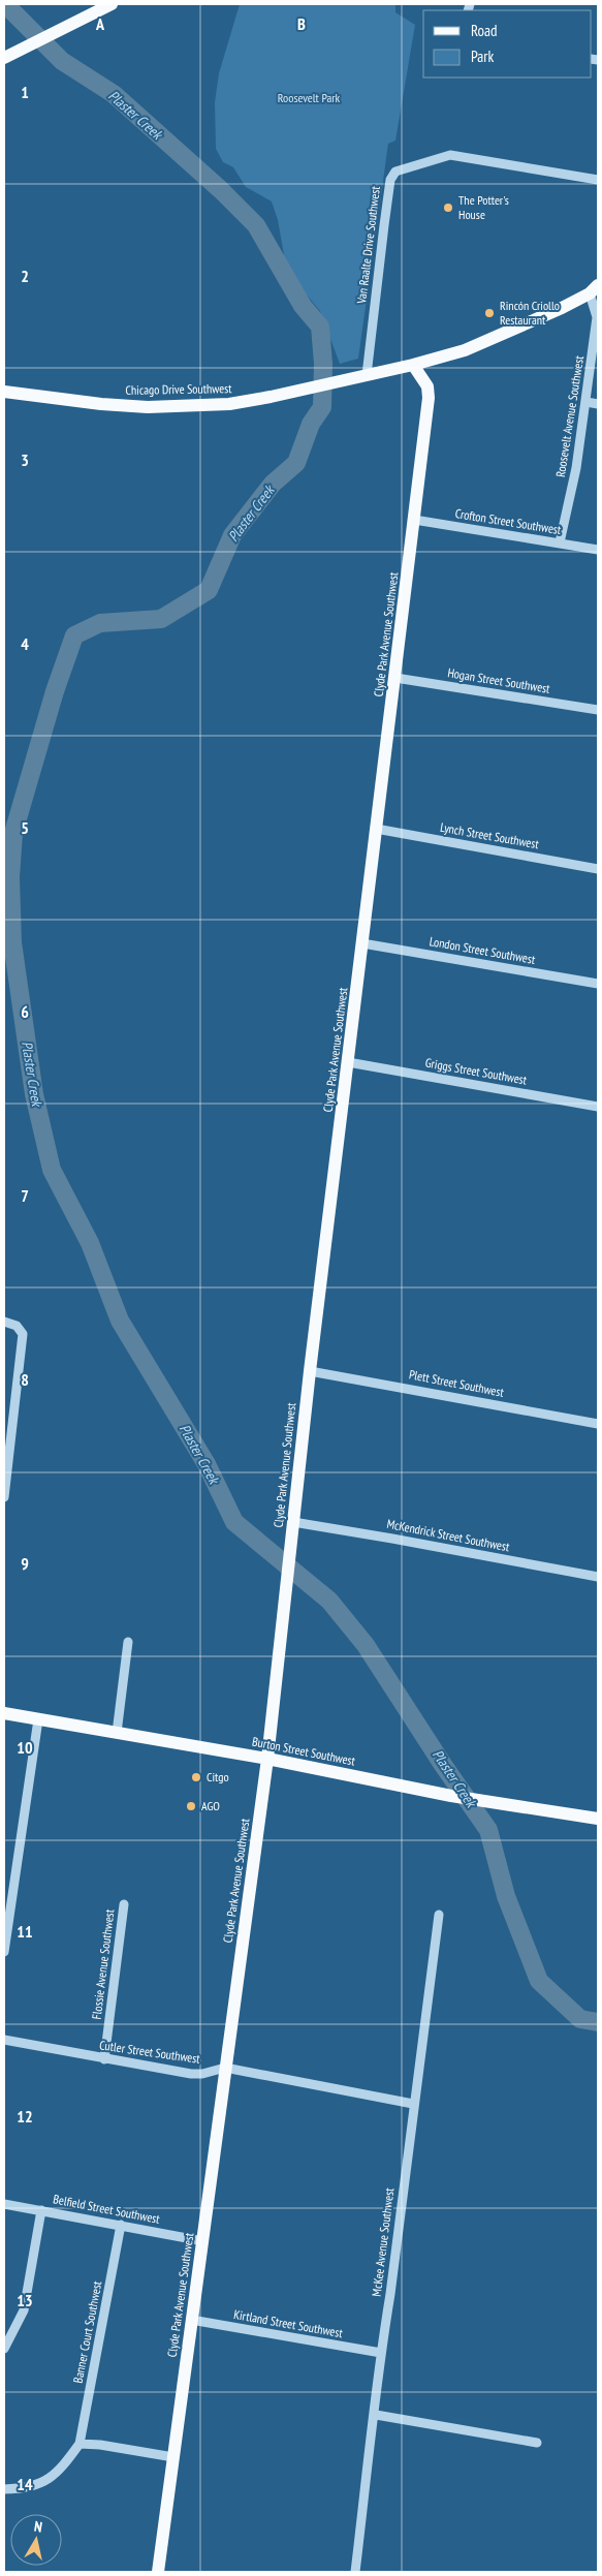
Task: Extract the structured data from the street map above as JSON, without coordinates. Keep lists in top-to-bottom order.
{
  "streets": {
    "main road": ["Chicago Drive Southwest", "Clyde Park Avenue Southwest", "Burton Street Southwest"],
    "street": [
      "Van Raalte Drive Southwest",
      "Roosevelt Avenue Southwest",
      "Crofton Street Southwest",
      "Hogan Street Southwest",
      "Lynch Street Southwest",
      "London Street Southwest",
      "Griggs Street Southwest",
      "Plett Street Southwest",
      "McKendrick Street Southwest",
      "Flossie Avenue Southwest",
      "Cutler Street Southwest",
      "Belfield Street Southwest",
      "McKee Avenue Southwest",
      "Kirtland Street Southwest",
      "Banner Court Southwest"
    ]
  },
  "crossings": [
    ["Van Raalte Drive Southwest", "Chicago Drive Southwest"],
    ["Chicago Drive Southwest", "Roosevelt Avenue Southwest"],
    ["Chicago Drive Southwest", "Clyde Park Avenue Southwest"],
    ["Roosevelt Avenue Southwest", "Crofton Street Southwest"],
    ["Crofton Street Southwest", "Clyde Park Avenue Southwest"],
    ["Clyde Park Avenue Southwest", "Hogan Street Southwest"],
    ["Clyde Park Avenue Southwest", "Lynch Street Southwest"],
    ["Clyde Park Avenue Southwest", "London Street Southwest"],
    ["Clyde Park Avenue Southwest", "Griggs Street Southwest"],
    ["Clyde Park Avenue Southwest", "Plett Street Southwest"],
    ["Clyde Park Avenue Southwest", "McKendrick Street Southwest"],
    ["Clyde Park Avenue Southwest", "Burton Street Southwest"],
    ["Clyde Park Avenue Southwest", "Cutler Street Southwest"],
    ["Clyde Park Avenue Southwest", "Belfield Street Southwest"],
    ["Clyde Park Avenue Southwest", "Kirtland Street Southwest"],
    ["Flossie Avenue Southwest", "Cutler Street Southwest"],
    ["Cutler Street Southwest", "McKee Avenue Southwest"],
    ["Belfield Street Southwest", "Banner Court Southwest"],
    ["McKee Avenue Southwest", "Kirtland Street Southwest"]
  ],
  "water": ["Plaster Creek"],
  "parks": ["Roosevelt Park"],
  "places": [
    "The Potter's House",
    "Rincón Criollo Restaurant",
    "Citgo",
    "AGO"
  ],
  "legend": ["Road", "Park"],
  "north": "top",
  "grid": {
    "columns": ["A", "B"],
    "rows": [
      "1",
      "2",
      "3",
      "4",
      "5",
      "6",
      "7",
      "8",
      "9",
      "10",
      "11",
      "12",
      "13",
      "14"
    ]
  }
}
